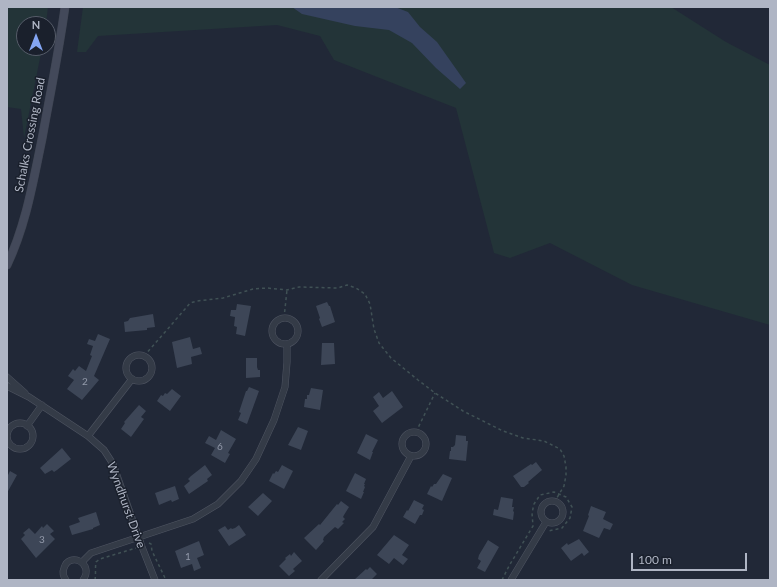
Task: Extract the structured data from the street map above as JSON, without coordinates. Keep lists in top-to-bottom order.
{
  "streets": {
    "street": ["Schalks Crossing Road", "Wyndhurst Drive"]
  },
  "house_numbers": [
    "2",
    "6",
    "3",
    "1"
  ],
  "scale_bar": "100 m",
  "north": "top"
}
